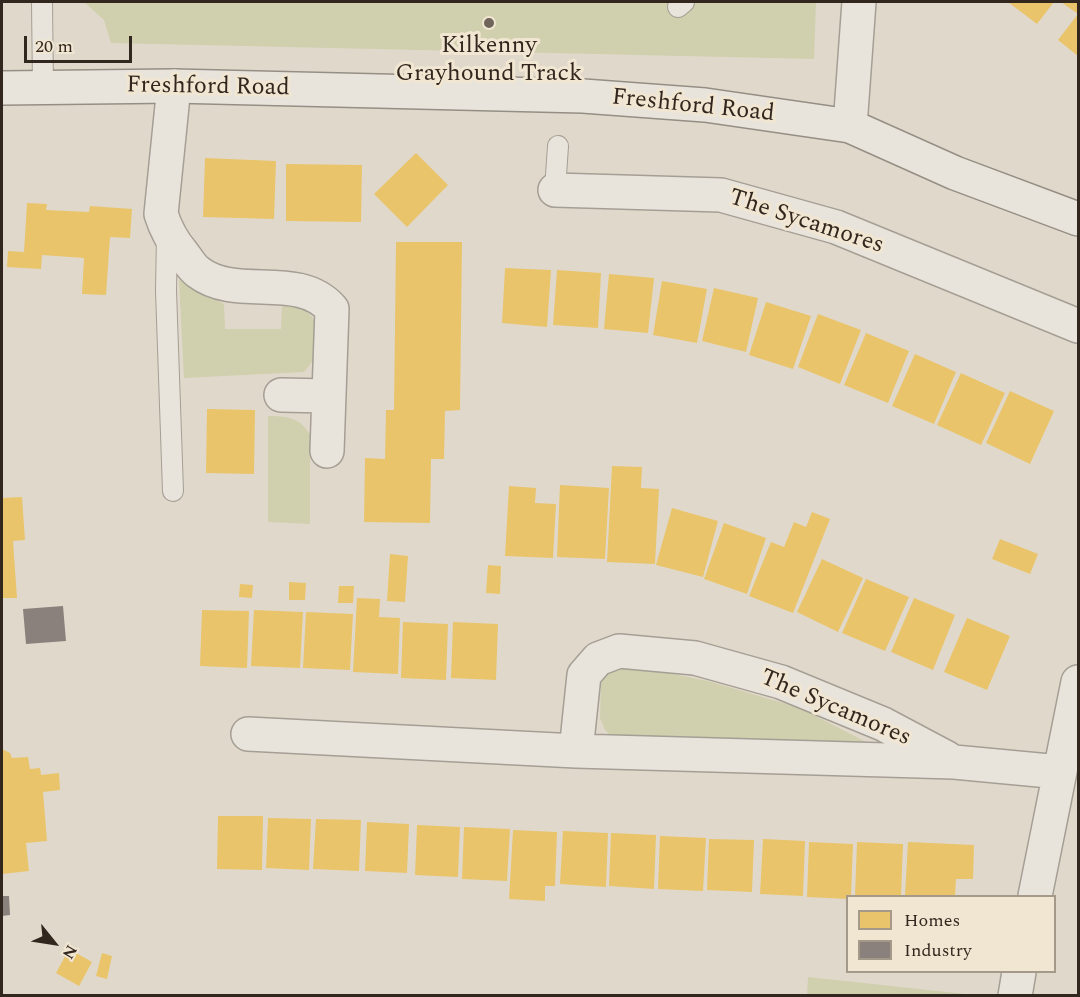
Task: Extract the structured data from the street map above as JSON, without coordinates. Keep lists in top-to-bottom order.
{
  "streets": {
    "street": ["Freshford Road", "The Sycamores"]
  },
  "places": ["Kilkenny Grayhound Track"],
  "legend": ["Homes", "Industry"],
  "scale_bar": "20 m",
  "north": "bottom right"
}
